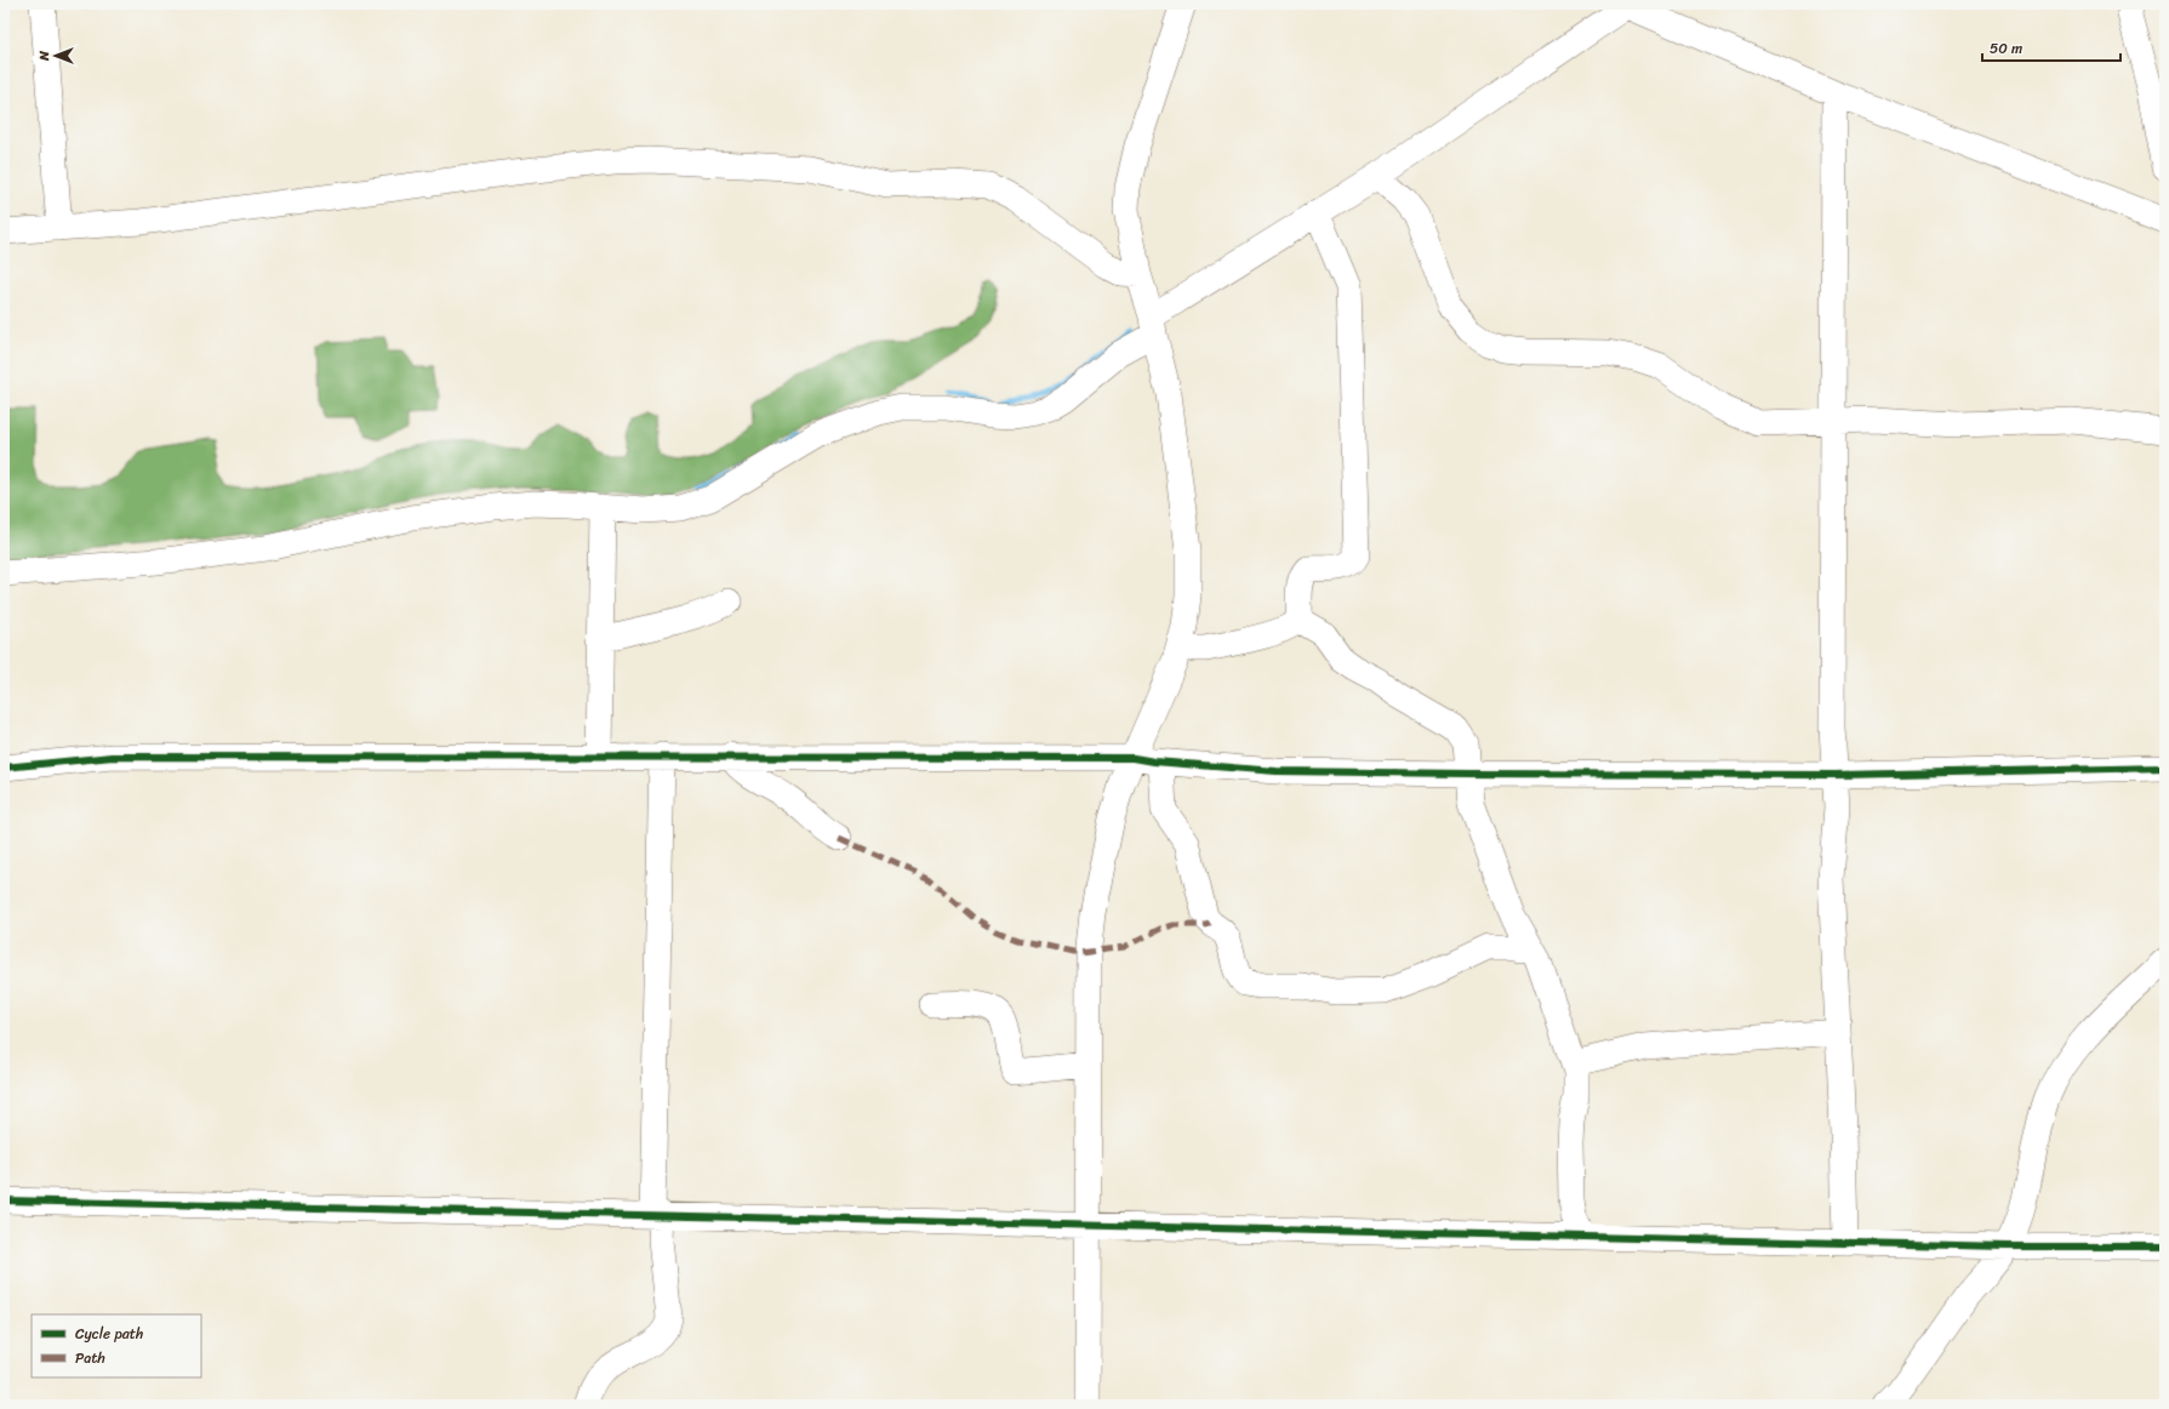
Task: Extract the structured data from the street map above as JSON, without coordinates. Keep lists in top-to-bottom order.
{
  "legend": ["Cycle path", "Path"],
  "scale_bar": "50 m",
  "north": "left"
}
